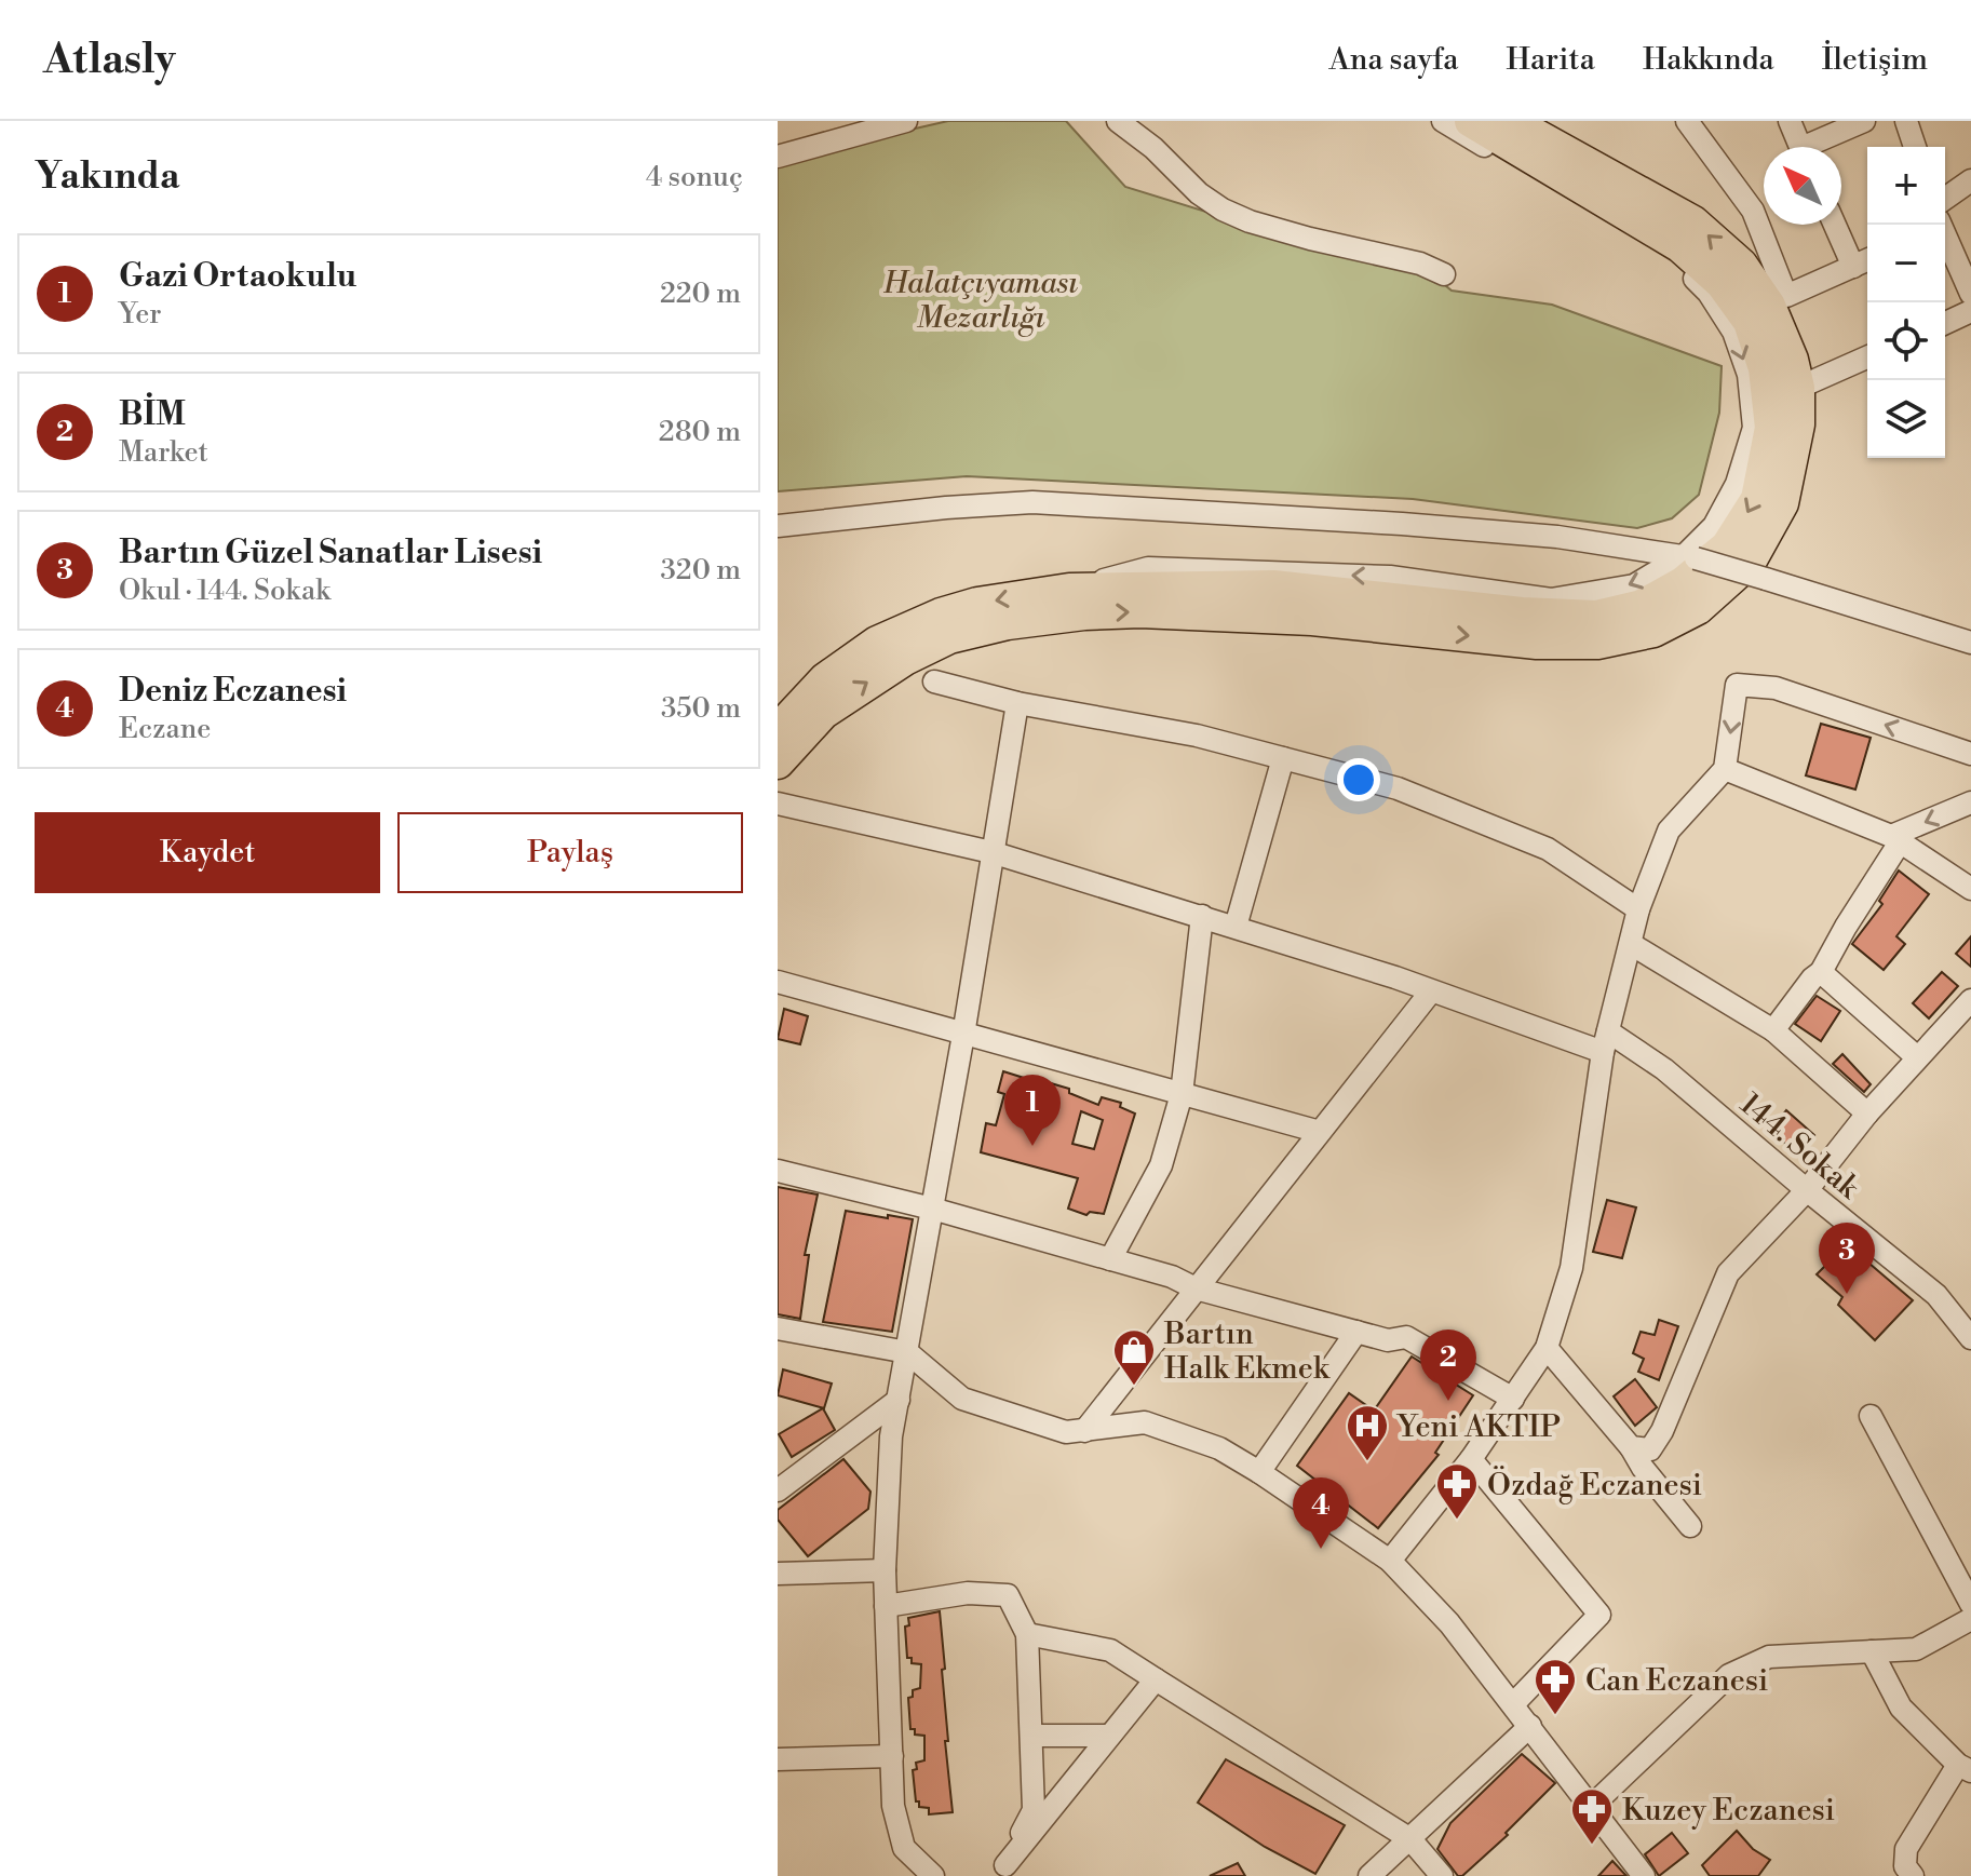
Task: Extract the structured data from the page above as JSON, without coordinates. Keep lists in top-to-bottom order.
{
  "streets": {
    "street": ["144. Sokak"]
  },
  "parks": ["Halatçıyaması Mezarlığı"],
  "places": {
    "shop": ["Bartın Halk Ekmek"],
    "hospital": ["Yeni AKTIP"],
    "pharmacy": ["Özdağ Eczanesi", "Can Eczanesi", "Kuzey Eczanesi"]
  },
  "north": "top left",
  "page": {
    "header": "Atlasly",
    "nav": [
      "Ana sayfa",
      "Harita",
      "Hakkında",
      "İletişim"
    ],
    "heading": ["Yakında", "4 sonuç"],
    "map_buttons": ["+", "−"],
    "list": [
      {
        "mark": "1",
        "name": "Gazi Ortaokulu",
        "note": "Yer",
        "value": "220 m"
      },
      {
        "mark": "2",
        "name": "BİM",
        "note": "Market",
        "value": "280 m"
      },
      {
        "mark": "3",
        "name": "Bartın Güzel Sanatlar Lisesi",
        "note": "Okul · 144. Sokak",
        "value": "320 m"
      },
      {
        "mark": "4",
        "name": "Deniz Eczanesi",
        "note": "Eczane",
        "value": "350 m"
      }
    ],
    "buttons": ["Kaydet", "Paylaş"],
    "pins": [
      "1",
      "3",
      "2",
      "4"
    ]
  }
}
